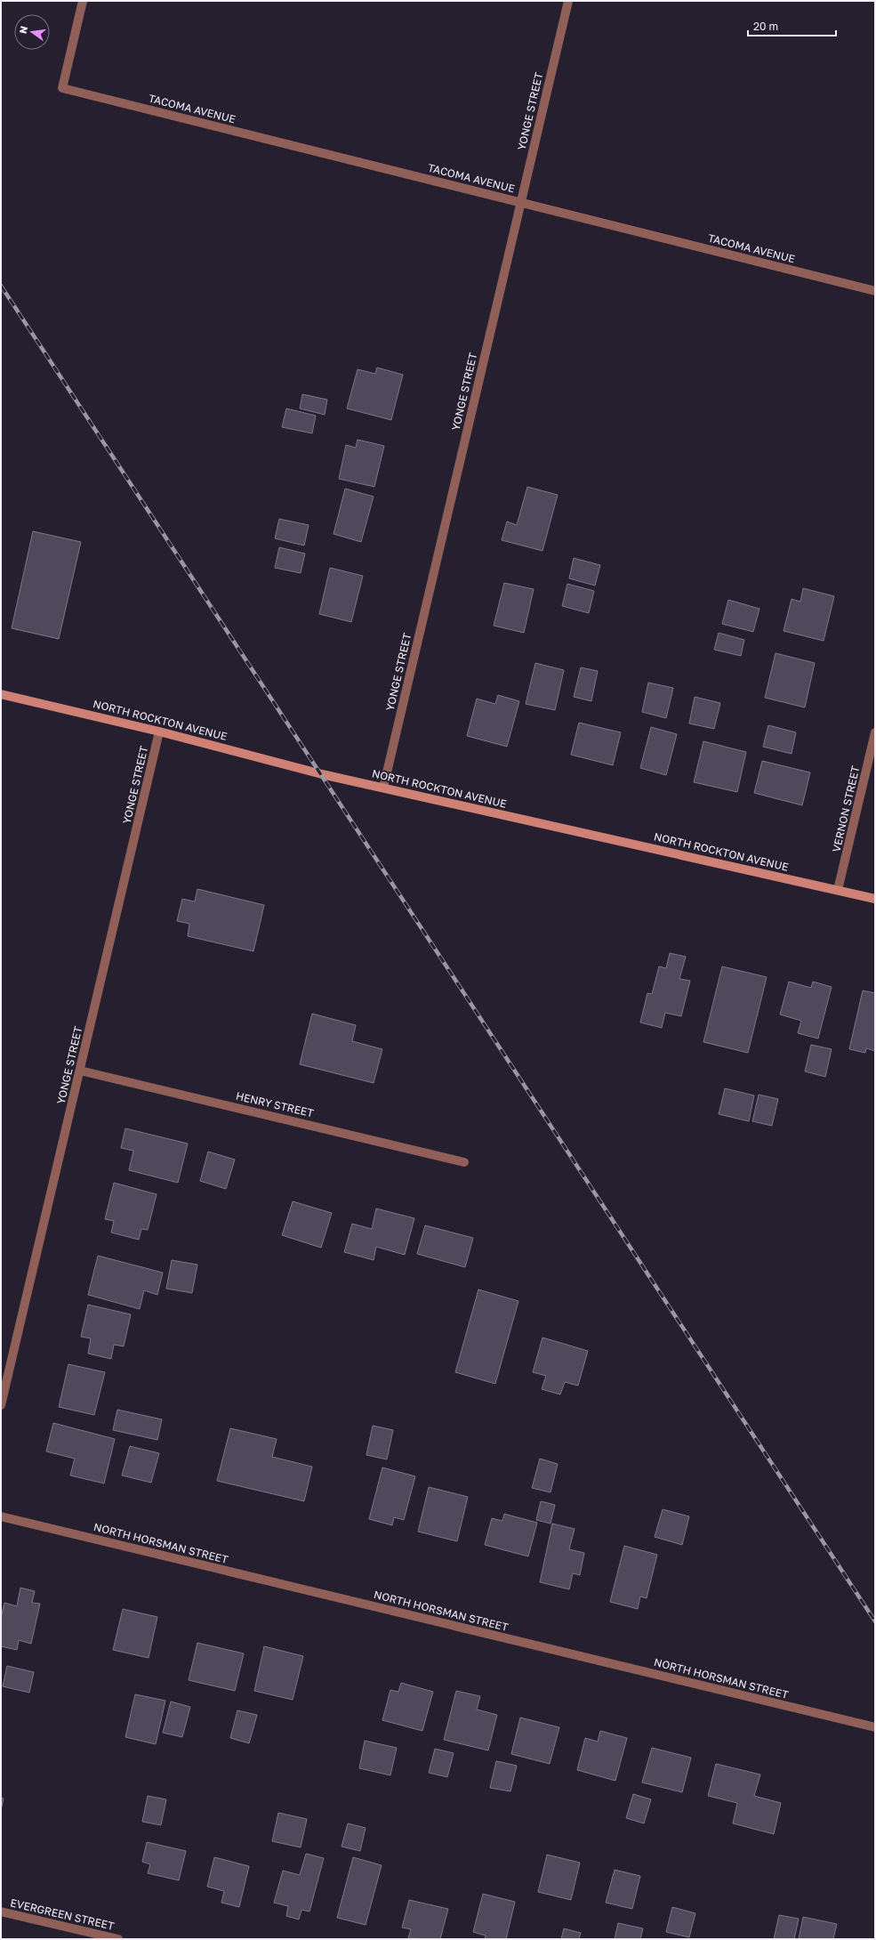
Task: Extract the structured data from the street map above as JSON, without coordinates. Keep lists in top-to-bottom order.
{
  "streets": {
    "main road": ["NORTH ROCKTON AVENUE"],
    "street": [
      "TACOMA AVENUE",
      "YONGE STREET",
      "VERNON STREET",
      "HENRY STREET",
      "NORTH HORSMAN STREET",
      "EVERGREEN STREET"
    ]
  },
  "crossings": [
    ["TACOMA AVENUE", "YONGE STREET"],
    ["YONGE STREET", "NORTH ROCKTON AVENUE"],
    ["YONGE STREET", "HENRY STREET"],
    ["NORTH ROCKTON AVENUE", "VERNON STREET"]
  ],
  "scale_bar": "20 m",
  "north": "left"
}
